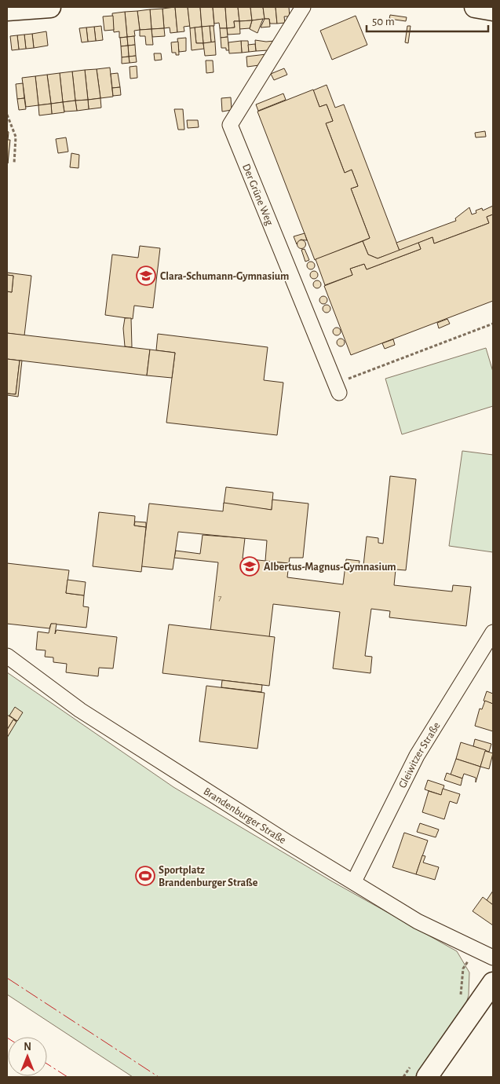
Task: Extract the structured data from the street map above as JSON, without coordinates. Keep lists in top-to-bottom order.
{
  "streets": {
    "street": ["Der Grüne Weg", "Gleiwitzer Straße", "Brandenburger Straße"]
  },
  "crossings": [
    ["Gleiwitzer Straße", "Brandenburger Straße"]
  ],
  "places": {
    "school or university": ["Clara-Schumann-Gymnasium", "Albertus-Magnus-Gymnasium"],
    "sports": ["Sportplatz Brandenburger Straße"]
  },
  "house_numbers": ["7"],
  "scale_bar": "50 m",
  "north": "top"
}
